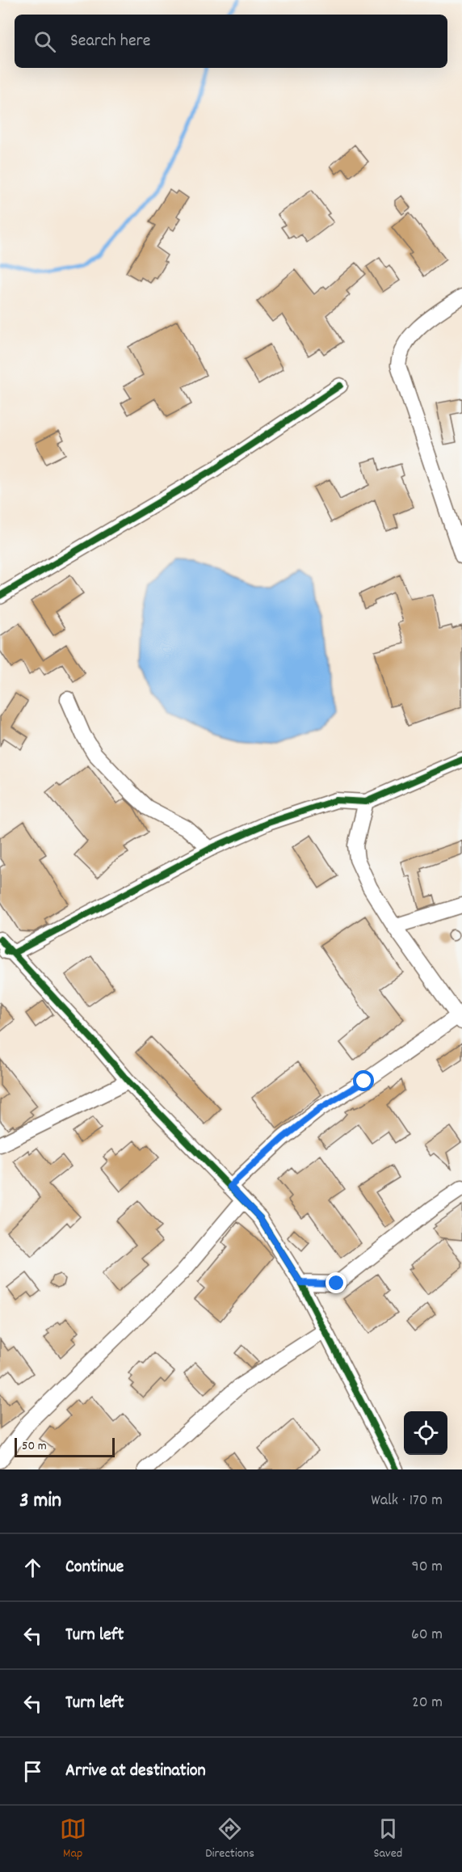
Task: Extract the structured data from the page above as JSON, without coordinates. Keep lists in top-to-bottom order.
{
  "scale_bar": "50 m",
  "page": {
    "search": "Search here",
    "scale": "50 m",
    "heading": ["3 min", "Walk · 170 m"],
    "list": [
      ["Continue", "90 m"],
      ["Turn left", "60 m"],
      ["Turn left", "20 m"],
      "Arrive at destination"
    ],
    "nav": ["Map", "Directions", "Saved"]
  }
}
